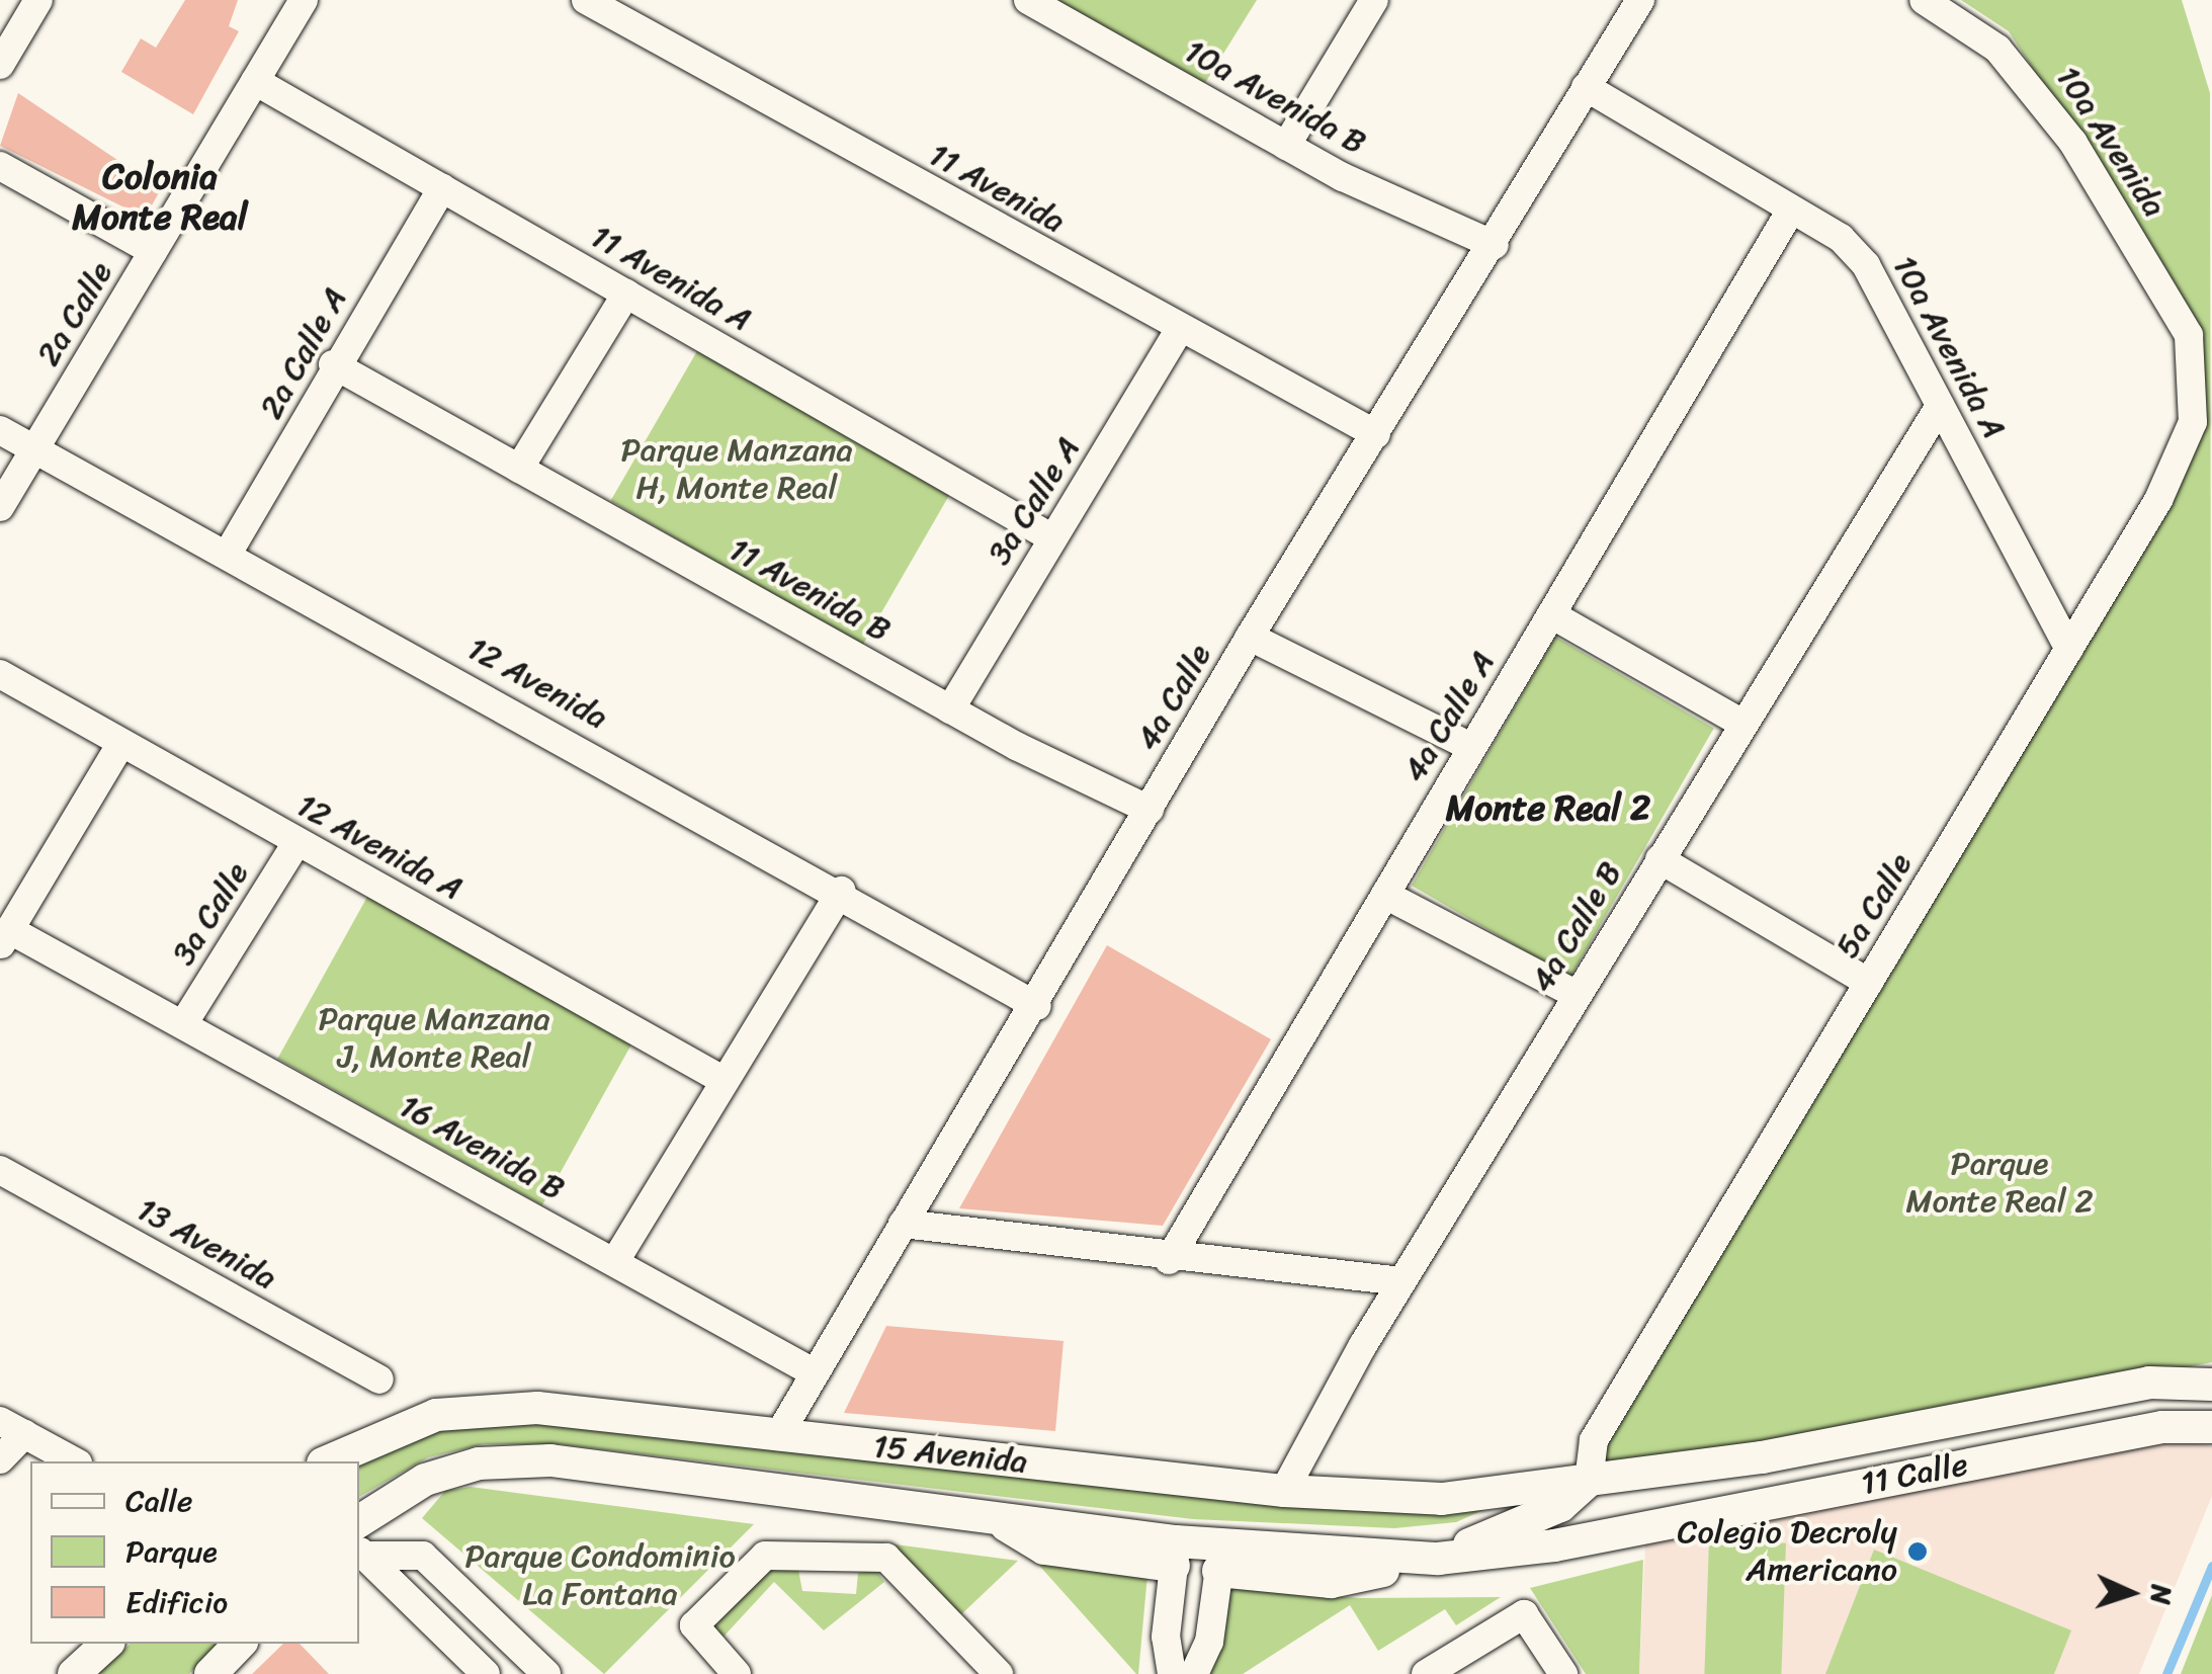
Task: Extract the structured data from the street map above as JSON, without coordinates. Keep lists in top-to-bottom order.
{
  "streets": {
    "main road": ["15 Avenida", "11 Calle"],
    "street": [
      "10a Avenida B",
      "10a Avenida",
      "11 Avenida",
      "11 Avenida A",
      "2a Calle",
      "10a Avenida A",
      "2a Calle A",
      "3a Calle A",
      "11 Avenida B",
      "12 Avenida",
      "4a Calle",
      "4a Calle A",
      "12 Avenida A",
      "5a Calle",
      "3a Calle",
      "4a Calle B",
      "16 Avenida B",
      "13 Avenida"
    ]
  },
  "crossings": [
    ["10a Avenida B", "4a Calle"],
    ["10a Avenida", "5a Calle"],
    ["11 Avenida", "3a Calle A"],
    ["11 Avenida", "4a Calle"],
    ["11 Avenida A", "2a Calle"],
    ["11 Avenida A", "2a Calle A"],
    ["11 Avenida A", "3a Calle A"],
    ["2a Calle", "12 Avenida"],
    ["10a Avenida A", "4a Calle"],
    ["10a Avenida A", "4a Calle A"],
    ["10a Avenida A", "5a Calle"],
    ["10a Avenida A", "4a Calle B"],
    ["2a Calle A", "11 Avenida B"],
    ["2a Calle A", "12 Avenida"],
    ["3a Calle A", "11 Avenida B"],
    ["11 Avenida B", "4a Calle"],
    ["12 Avenida", "4a Calle"],
    ["4a Calle", "16 Avenida B"],
    ["4a Calle", "15 Avenida"],
    ["12 Avenida A", "3a Calle"],
    ["5a Calle", "15 Avenida"],
    ["5a Calle", "11 Calle"],
    ["3a Calle", "16 Avenida B"],
    ["4a Calle B", "15 Avenida"],
    ["15 Avenida", "11 Calle"]
  ],
  "districts": ["Colonia Monte Real", "Monte Real 2"],
  "parks": [
    "Parque Manzana H, Monte Real",
    "Parque Manzana J, Monte Real",
    "Parque Monte Real 2",
    "Parque Condominio La Fontana"
  ],
  "places": ["Colegio Decroly Americano"],
  "legend": ["Calle", "Parque", "Edificio"],
  "north": "right"
}
